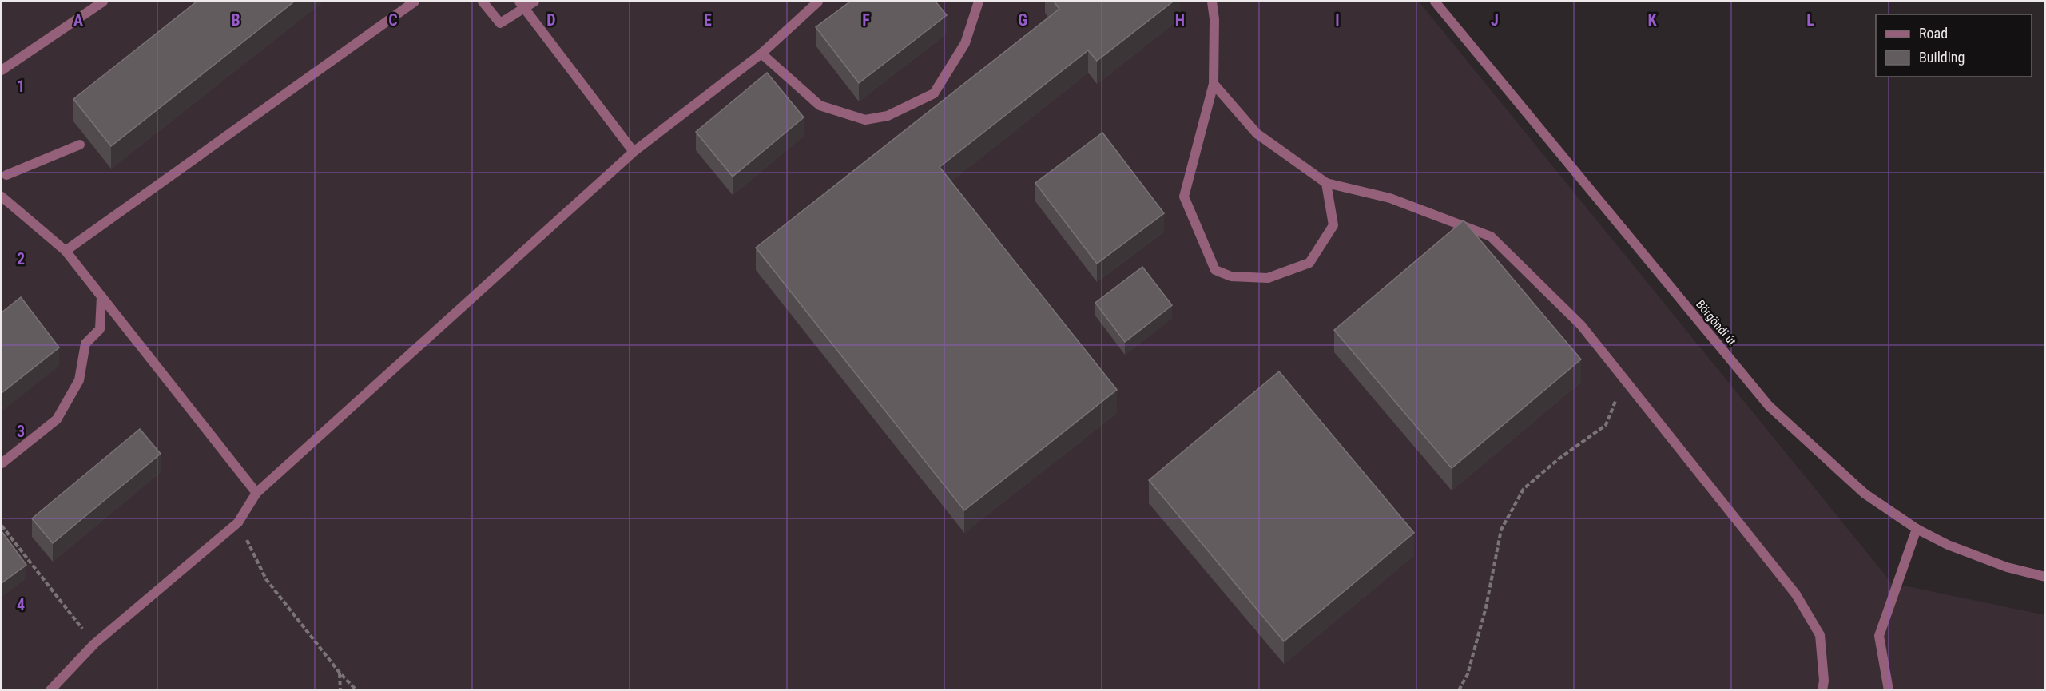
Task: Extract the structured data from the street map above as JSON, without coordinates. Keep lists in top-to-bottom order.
{
  "streets": {
    "street": ["Börgöndi út"]
  },
  "legend": ["Road", "Building"],
  "grid": {
    "columns": [
      "A",
      "B",
      "C",
      "D",
      "E",
      "F",
      "G",
      "H",
      "I",
      "J",
      "K",
      "L"
    ],
    "rows": [
      "1",
      "2",
      "3",
      "4"
    ]
  }
}
